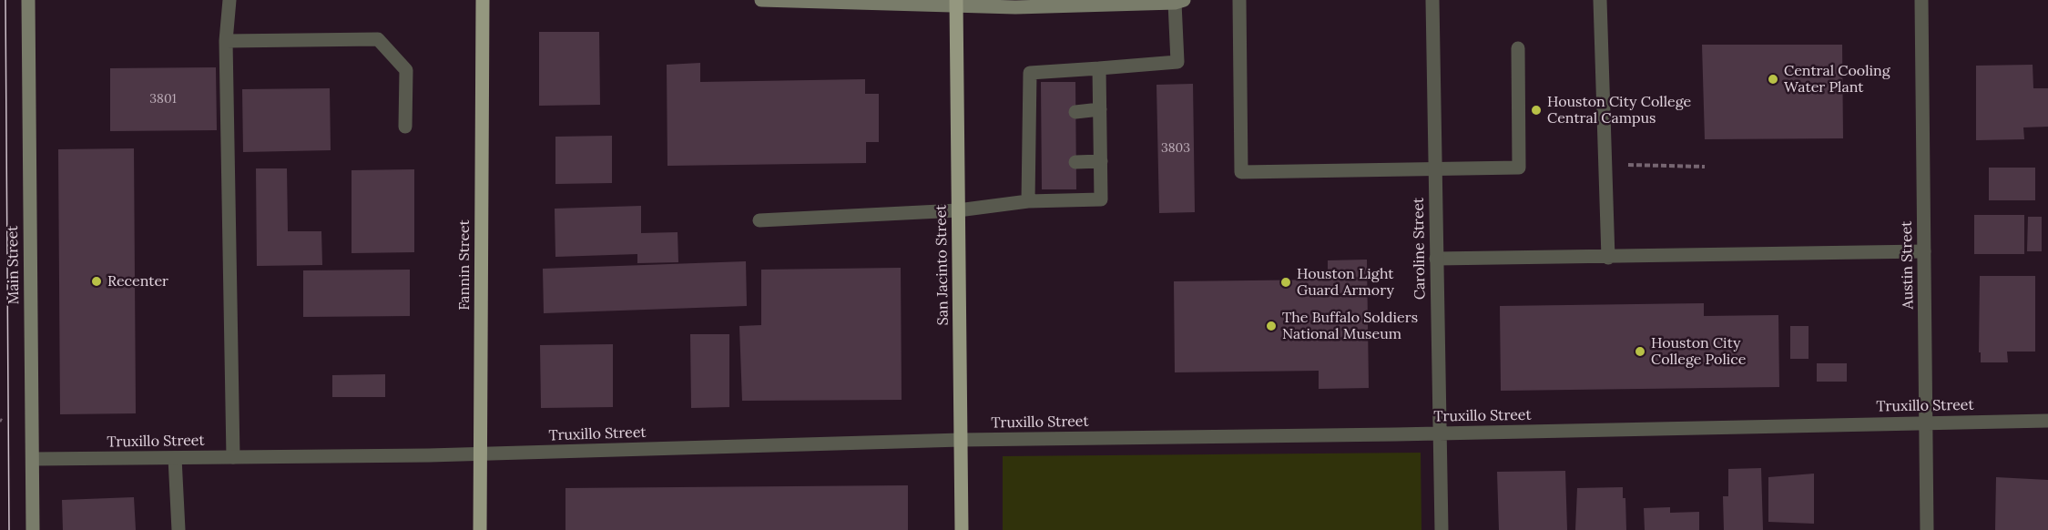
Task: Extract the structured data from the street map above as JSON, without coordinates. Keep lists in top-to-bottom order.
{
  "streets": {
    "main road": ["Main Street", "Fannin Street", "San Jacinto Street"],
    "street": ["Caroline Street", "Austin Street", "Truxillo Street"]
  },
  "crossings": [
    ["Caroline Street", "Truxillo Street"],
    ["Main Street", "Truxillo Street"],
    ["Fannin Street", "Truxillo Street"],
    ["San Jacinto Street", "Truxillo Street"],
    ["Austin Street", "Truxillo Street"]
  ],
  "places": [
    "Central Cooling Water Plant",
    "Houston City College Central Campus",
    "Recenter",
    "Houston Light Guard Armory",
    "The Buffalo Soldiers National Museum",
    "Houston City College Police"
  ],
  "house_numbers": ["3801", "3803"]
}
